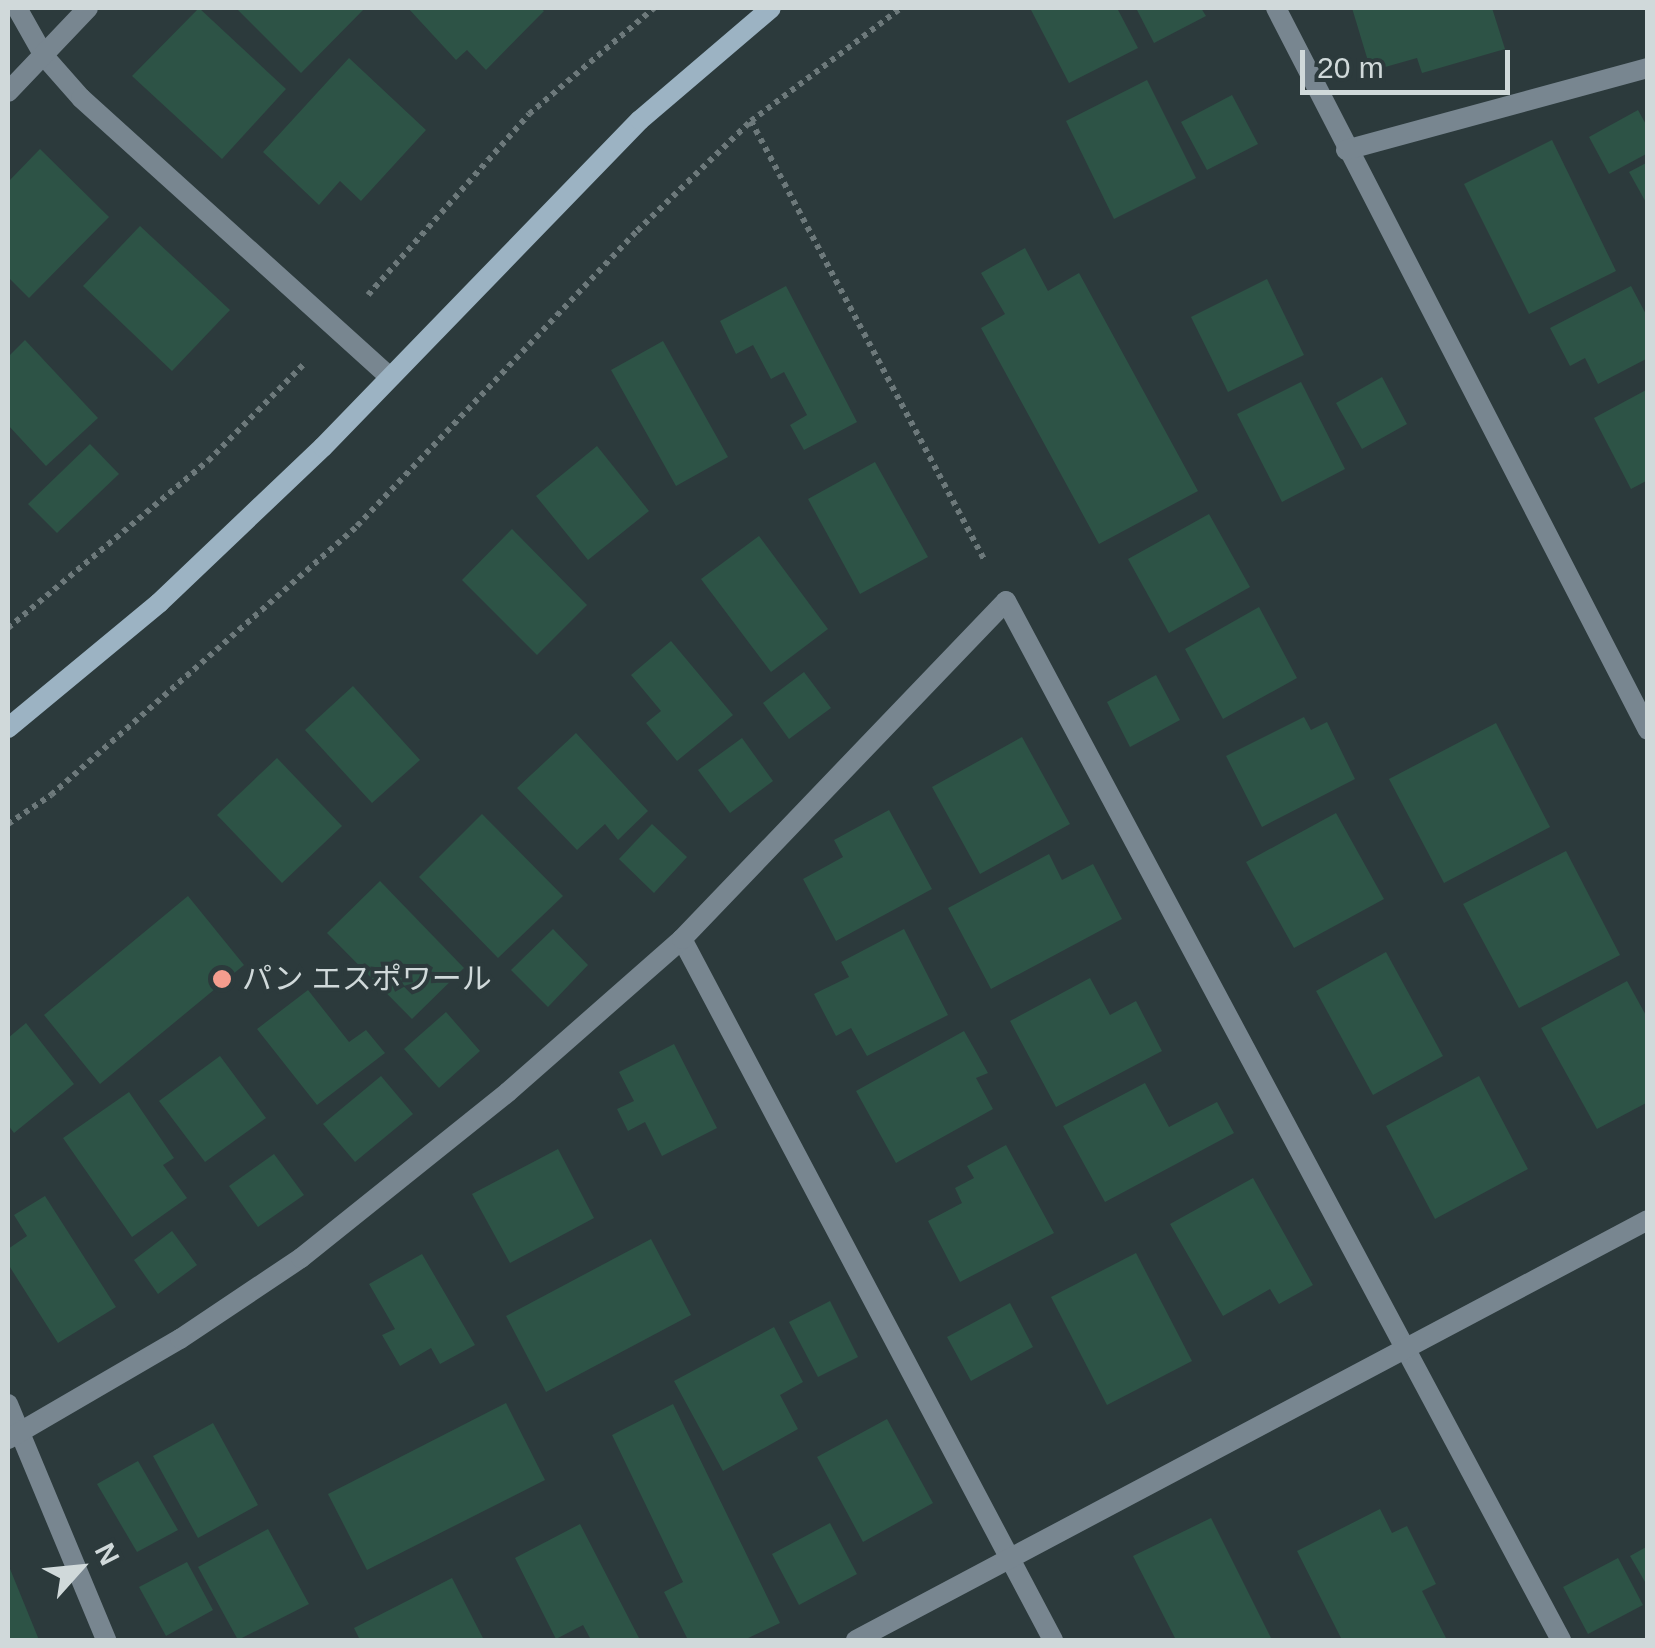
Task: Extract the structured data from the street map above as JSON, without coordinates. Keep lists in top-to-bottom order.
{
  "places": ["パン エスポワール"],
  "scale_bar": "20 m",
  "north": "top right"
}
